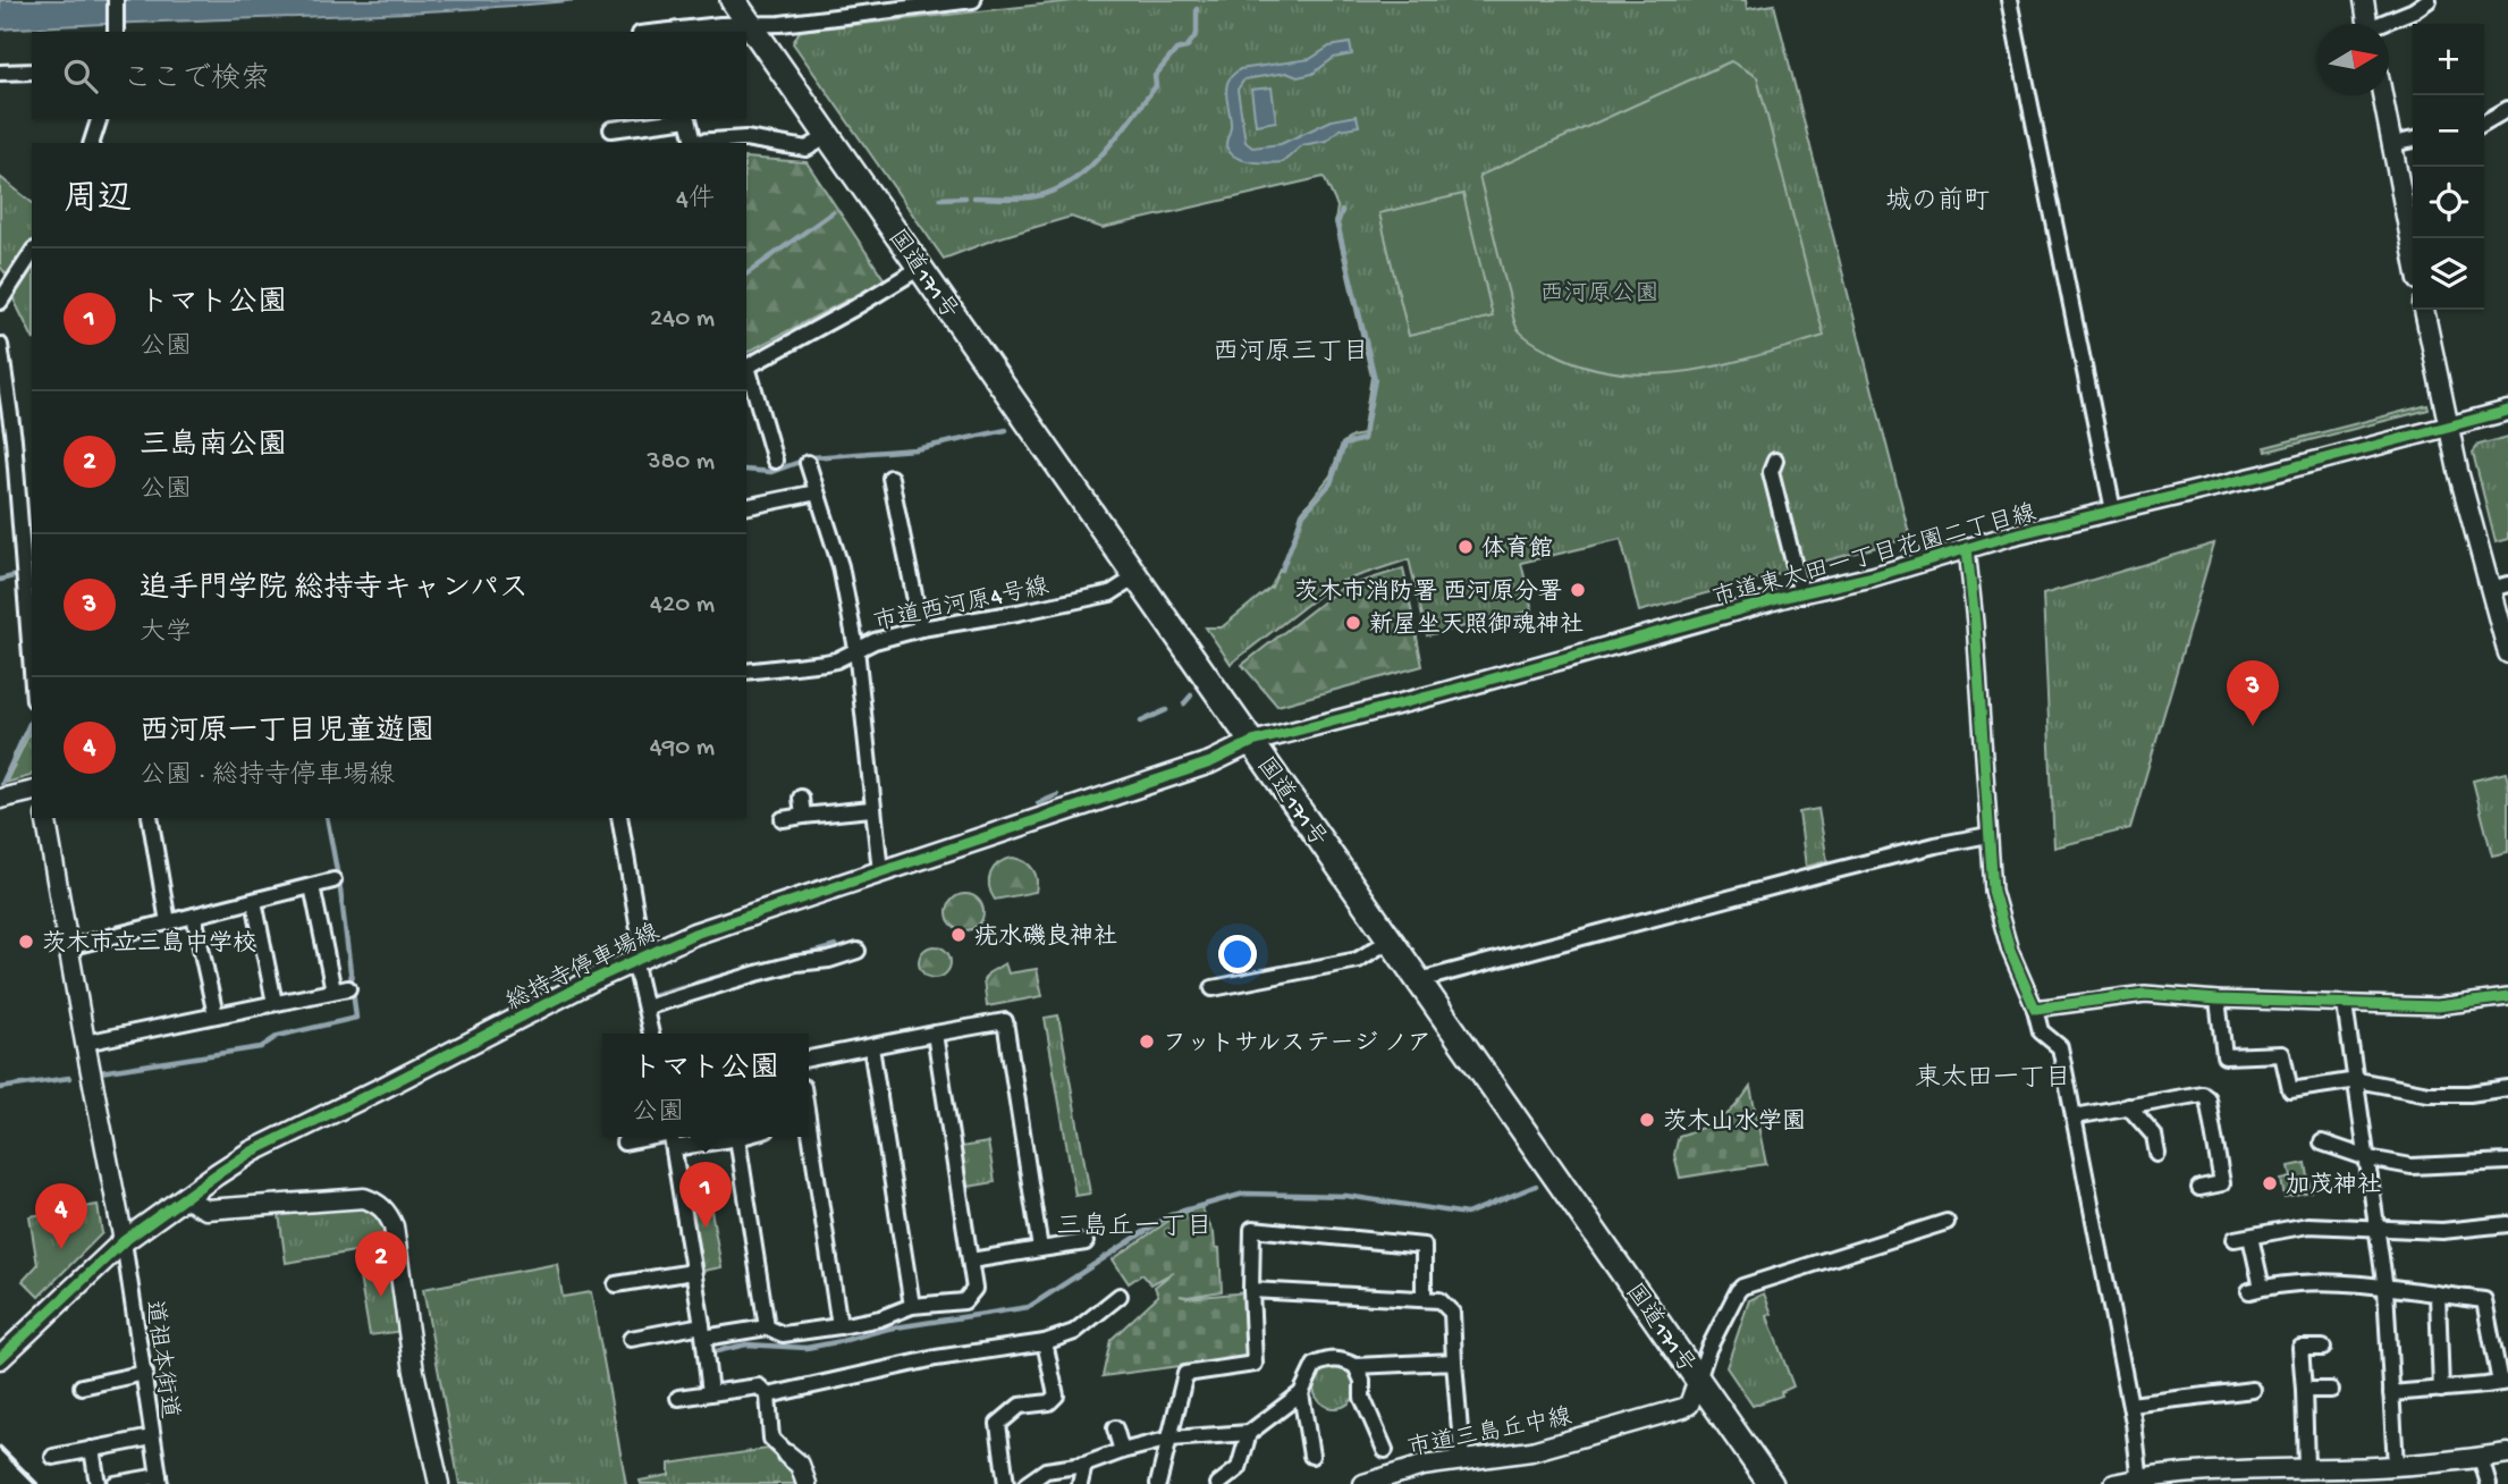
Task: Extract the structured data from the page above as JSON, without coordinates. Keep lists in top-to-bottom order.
{
  "streets": {
    "highway": ["国道171号"],
    "main road": ["総持寺停車場線"],
    "street": [
      "市道東太田一丁目花園二丁目線",
      "市道西河原4号線",
      "道祖本街道",
      "市道三島丘中線"
    ]
  },
  "crossings": [
    ["国道171号", "市道東太田一丁目花園二丁目線"],
    ["国道171号", "市道西河原4号線"],
    ["国道171号", "総持寺停車場線"],
    ["国道171号", "市道三島丘中線"],
    ["市道東太田一丁目花園二丁目線", "総持寺停車場線"],
    ["総持寺停車場線", "道祖本街道"]
  ],
  "districts": [
    "城の前町",
    "西河原三丁目",
    "東太田一丁目",
    "三島丘一丁目"
  ],
  "parks": ["西河原公園"],
  "places": [
    "体育館",
    "茨木市消防署 西河原分署",
    "新屋坐天照御魂神社",
    "疣水磯良神社",
    "茨木市立三島中学校",
    "フットサルステージ ノア",
    "茨木山水学園",
    "加茂神社"
  ],
  "north": "right",
  "page": {
    "map_buttons": ["+", "−"],
    "search": "ここで検索",
    "heading": ["周辺", "4件"],
    "list": [
      {
        "mark": "1",
        "name": "トマト公園",
        "note": "公園",
        "value": "240 m"
      },
      {
        "mark": "2",
        "name": "三島南公園",
        "note": "公園",
        "value": "380 m"
      },
      {
        "mark": "3",
        "name": "追手門学院 総持寺キャンパス",
        "note": "大学",
        "value": "420 m"
      },
      {
        "mark": "4",
        "name": "西河原一丁目児童遊園",
        "note": "公園 · 総持寺停車場線",
        "value": "490 m"
      }
    ],
    "pins": [
      "3",
      "1",
      "4",
      "2"
    ],
    "popup": ["トマト公園", "公園"]
  }
}
